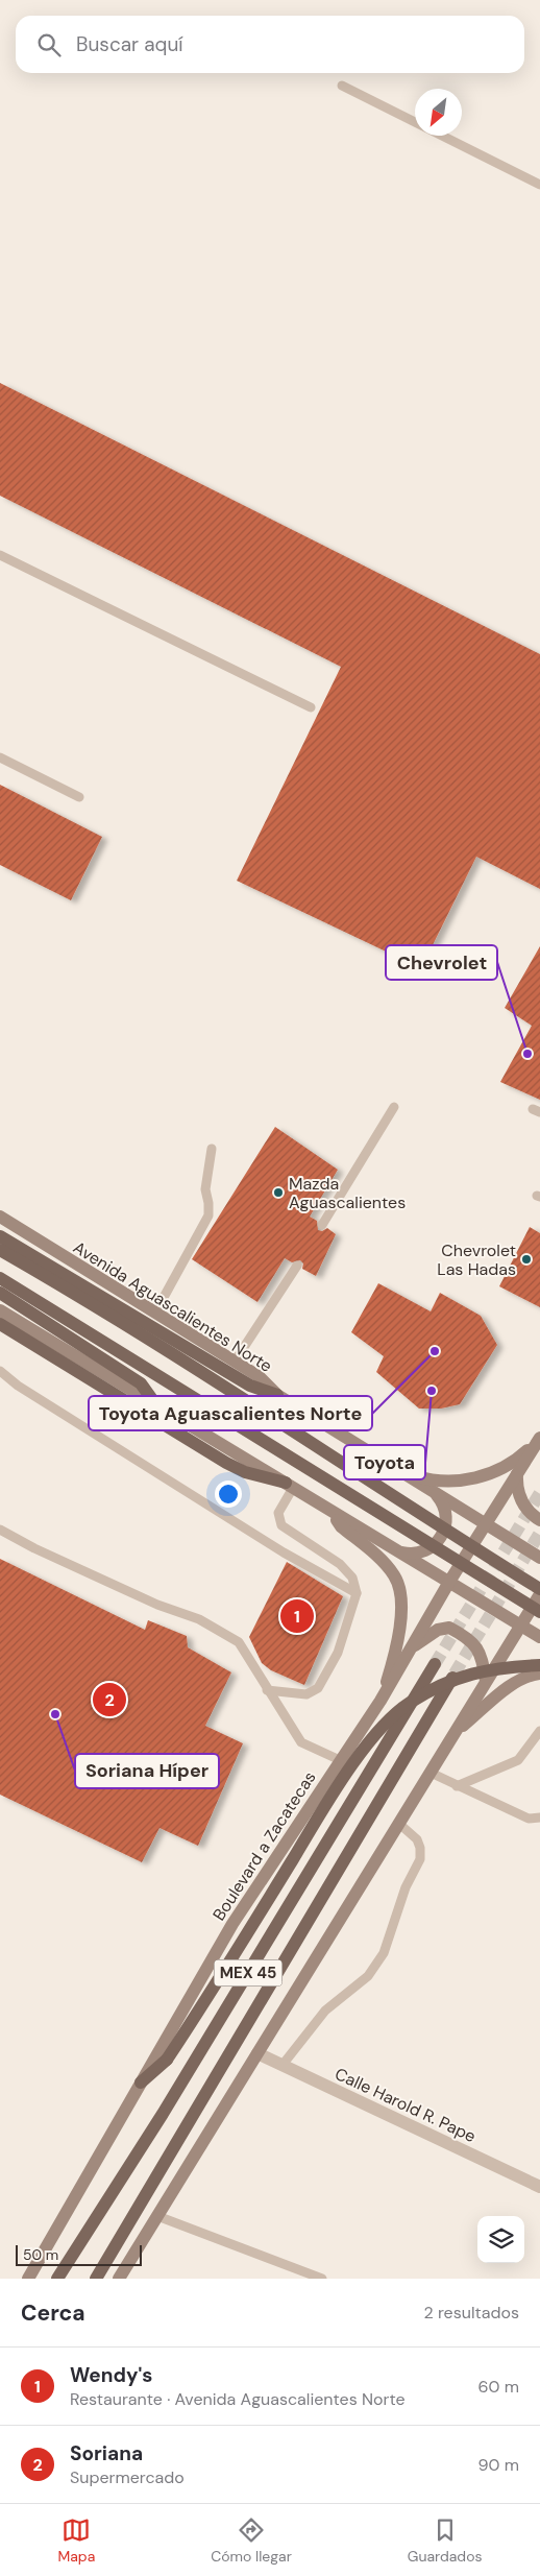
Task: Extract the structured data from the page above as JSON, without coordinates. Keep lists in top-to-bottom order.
{
  "streets": {
    "main road": ["Avenida Aguascalientes Norte", "Boulevard a Zacatecas", "MEX 45"],
    "street": ["Calle Harold R. Pape"]
  },
  "crossings": [
    ["Avenida Aguascalientes Norte", "Boulevard a Zacatecas"],
    ["MEX 45", "Calle Harold R. Pape"]
  ],
  "places": [
    "Chevrolet",
    "Mazda Aguascalientes",
    "Chevrolet Las Hadas",
    "Toyota Aguascalientes Norte",
    "Toyota",
    "Soriana Híper"
  ],
  "scale_bar": "50 m",
  "north": "bottom left",
  "page": {
    "search": "Buscar aquí",
    "pins": ["1", "2"],
    "scale": "50 m",
    "heading": ["Cerca", "2 resultados"],
    "list": [
      {
        "mark": "1",
        "name": "Wendy's",
        "note": "Restaurante · Avenida Aguascalientes Norte",
        "value": "60 m"
      },
      {
        "mark": "2",
        "name": "Soriana",
        "note": "Supermercado",
        "value": "90 m"
      }
    ],
    "nav": ["Mapa", "Cómo llegar", "Guardados"]
  }
}
